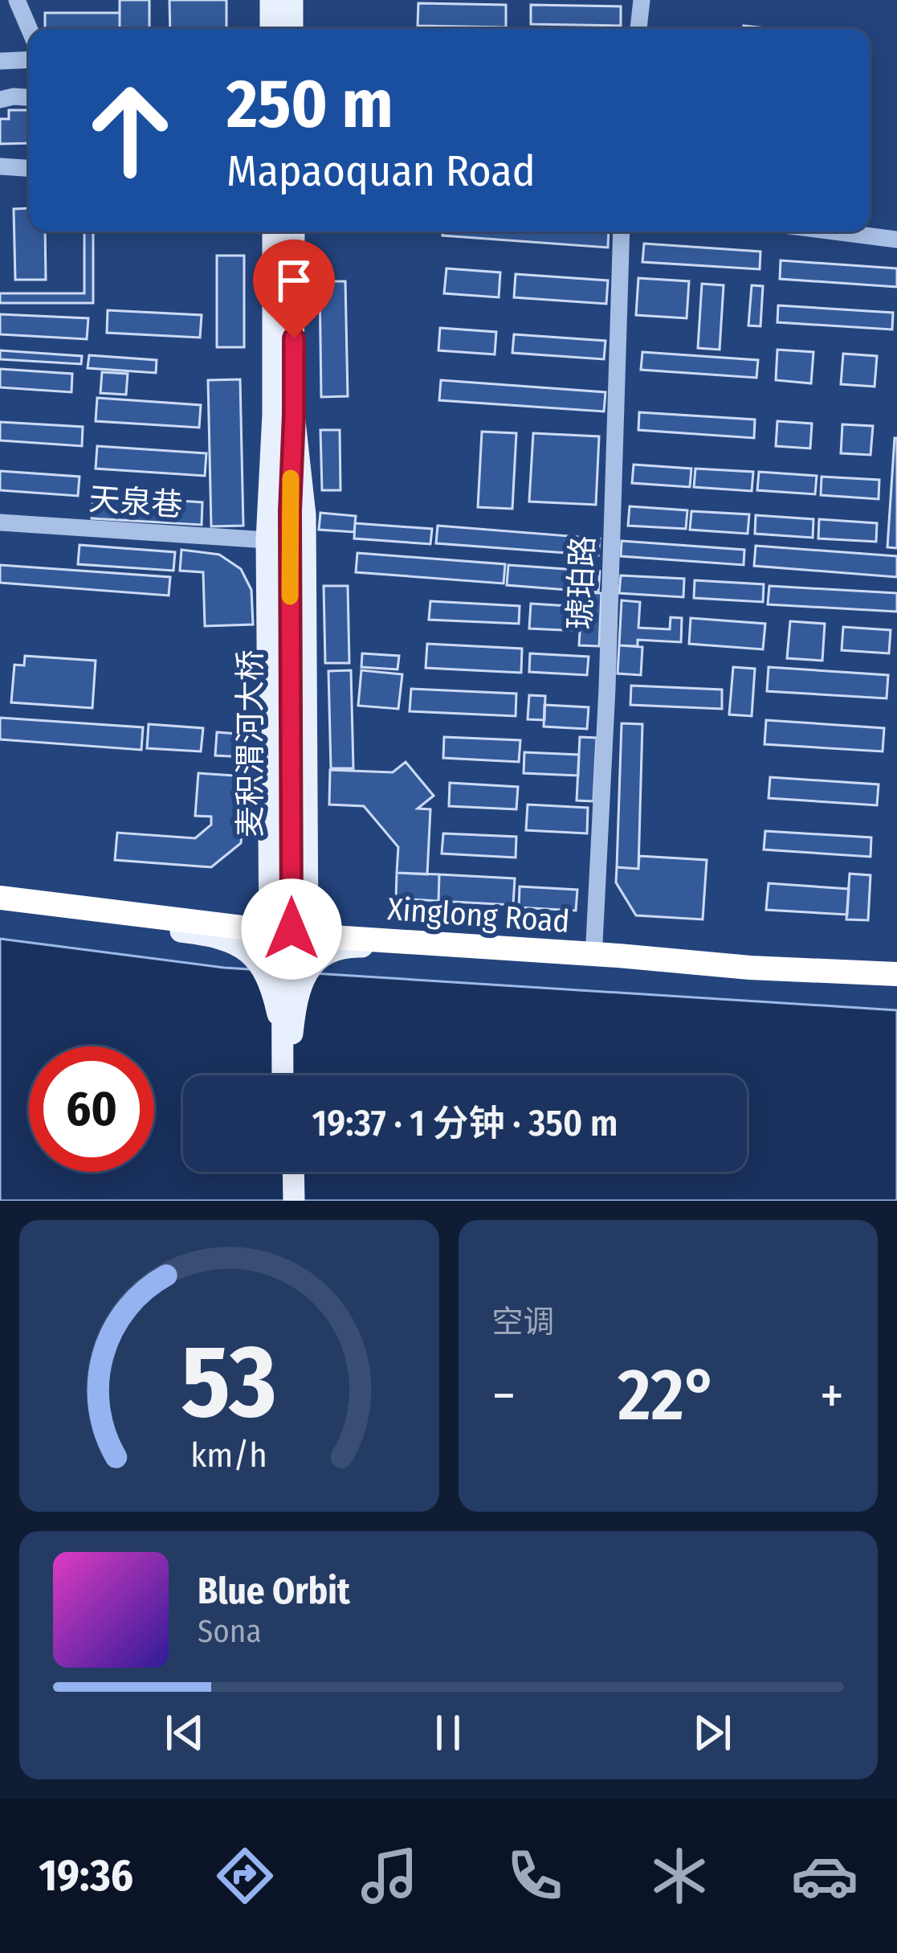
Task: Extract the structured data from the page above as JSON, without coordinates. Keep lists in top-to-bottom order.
{
  "streets": {
    "highway": ["Xinglong Road"],
    "main road": ["麦积渭河大桥"],
    "street": ["天泉巷", "琥珀路"]
  },
  "crossings": [
    ["琥珀路", "Xinglong Road"]
  ],
  "page": {
    "turn": ["250 m", "Mapaoquan Road"],
    "limit": "60",
    "trip": "19:37 · 1 分钟 · 350 m",
    "tile": "空调",
    "heat": ["−", "22°", "+"],
    "song": ["Blue Orbit", "Sona"],
    "tabs": "19:36",
    "gauge": ["53", "km/h"]
  }
}
